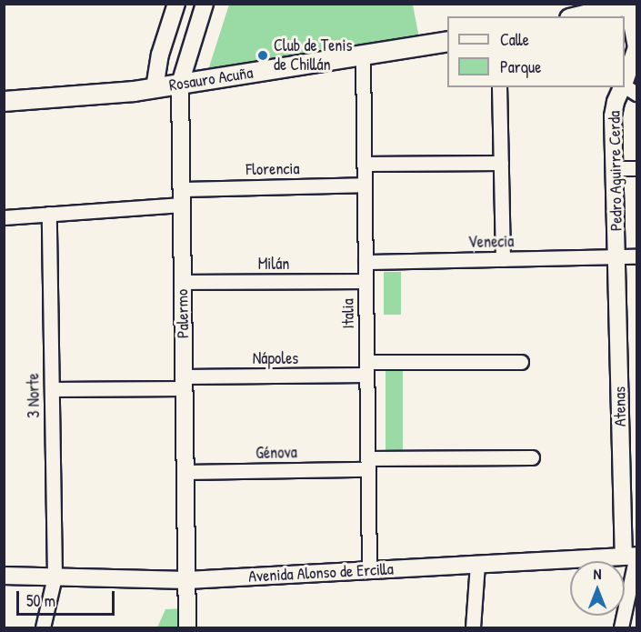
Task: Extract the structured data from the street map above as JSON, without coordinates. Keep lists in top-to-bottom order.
{
  "streets": {
    "main road": ["Rosauro Acuña"],
    "street": [
      "Florencia",
      "Pedro Aguirre Cerda",
      "Venecia",
      "Milán",
      "Palermo",
      "Italia",
      "Nápoles",
      "3 Norte",
      "Atenas",
      "Génova",
      "Avenida Alonso de Ercilla"
    ]
  },
  "crossings": [
    ["Rosauro Acuña", "Palermo"],
    ["Rosauro Acuña", "Italia"],
    ["Florencia", "Palermo"],
    ["Florencia", "Italia"],
    ["Florencia", "3 Norte"],
    ["Pedro Aguirre Cerda", "Venecia"],
    ["Pedro Aguirre Cerda", "Atenas"],
    ["Venecia", "Italia"],
    ["Venecia", "Atenas"],
    ["Milán", "Palermo"],
    ["Milán", "Italia"],
    ["Palermo", "Nápoles"],
    ["Palermo", "Génova"],
    ["Palermo", "Avenida Alonso de Ercilla"],
    ["Italia", "Nápoles"],
    ["Italia", "Génova"],
    ["Italia", "Avenida Alonso de Ercilla"],
    ["Nápoles", "3 Norte"],
    ["3 Norte", "Avenida Alonso de Ercilla"],
    ["Atenas", "Avenida Alonso de Ercilla"]
  ],
  "places": ["Club de Tenis de Chillán"],
  "legend": ["Calle", "Parque"],
  "scale_bar": "50 m",
  "north": "top"
}
